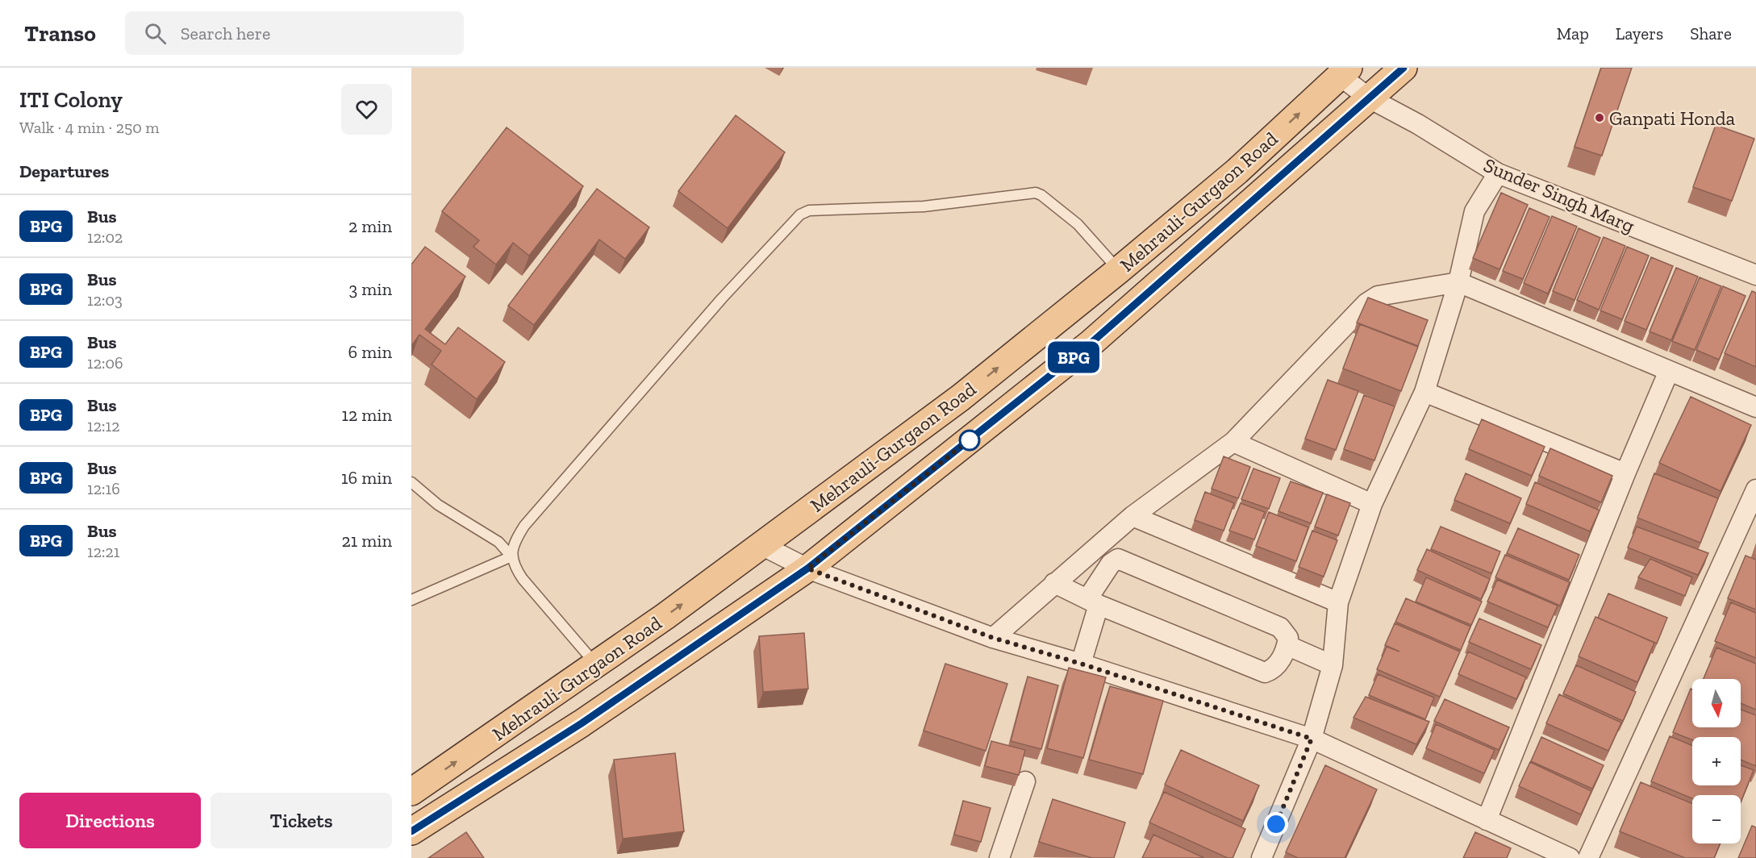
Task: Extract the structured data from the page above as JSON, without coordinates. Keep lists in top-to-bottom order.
{
  "streets": {
    "main road": ["Mehrauli-Gurgaon Road"],
    "street": ["Sunder Singh Marg"]
  },
  "crossings": [
    ["Sunder Singh Marg", "Mehrauli-Gurgaon Road"]
  ],
  "places": ["Ganpati Honda"],
  "lines": ["bus line BPG"],
  "north": "bottom",
  "page": {
    "header": "Transo",
    "search": "Search here",
    "nav": ["Map", "Layers", "Share"],
    "heading": [
      ["ITI Colony", "Walk · 4 min · 250 m"],
      "Departures"
    ],
    "on_map": "BPG",
    "list": [
      {
        "mark": "BPG",
        "name": "Bus",
        "note": "12:02",
        "value": "2 min"
      },
      {
        "mark": "BPG",
        "name": "Bus",
        "note": "12:03",
        "value": "3 min"
      },
      {
        "mark": "BPG",
        "name": "Bus",
        "note": "12:06",
        "value": "6 min"
      },
      {
        "mark": "BPG",
        "name": "Bus",
        "note": "12:12",
        "value": "12 min"
      },
      {
        "mark": "BPG",
        "name": "Bus",
        "note": "12:16",
        "value": "16 min"
      },
      {
        "mark": "BPG",
        "name": "Bus",
        "note": "12:21",
        "value": "21 min"
      }
    ],
    "map_buttons": ["+", "−"],
    "buttons": ["Directions", "Tickets"]
  }
}
